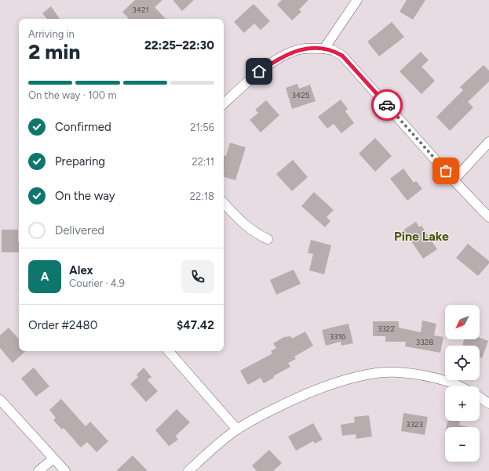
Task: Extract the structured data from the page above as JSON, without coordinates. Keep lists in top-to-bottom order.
{
  "districts": ["Pine Lake"],
  "house_numbers": [
    "3421",
    "3425",
    "3322",
    "3316",
    "3328",
    "3323"
  ],
  "north": "bottom left",
  "page": {
    "heading": ["2 min", "Arriving in", "22:25–22:30"],
    "panel": [
      "Alex",
      "Courier · 4.9",
      "Order #2480",
      "$47.42"
    ],
    "bar": "On the way · 100 m",
    "list": [
      ["Confirmed", "21:56"],
      ["Preparing", "22:11"],
      ["On the way", "22:18"],
      "Delivered"
    ],
    "round": "A",
    "map_buttons": ["+", "−"]
  }
}
